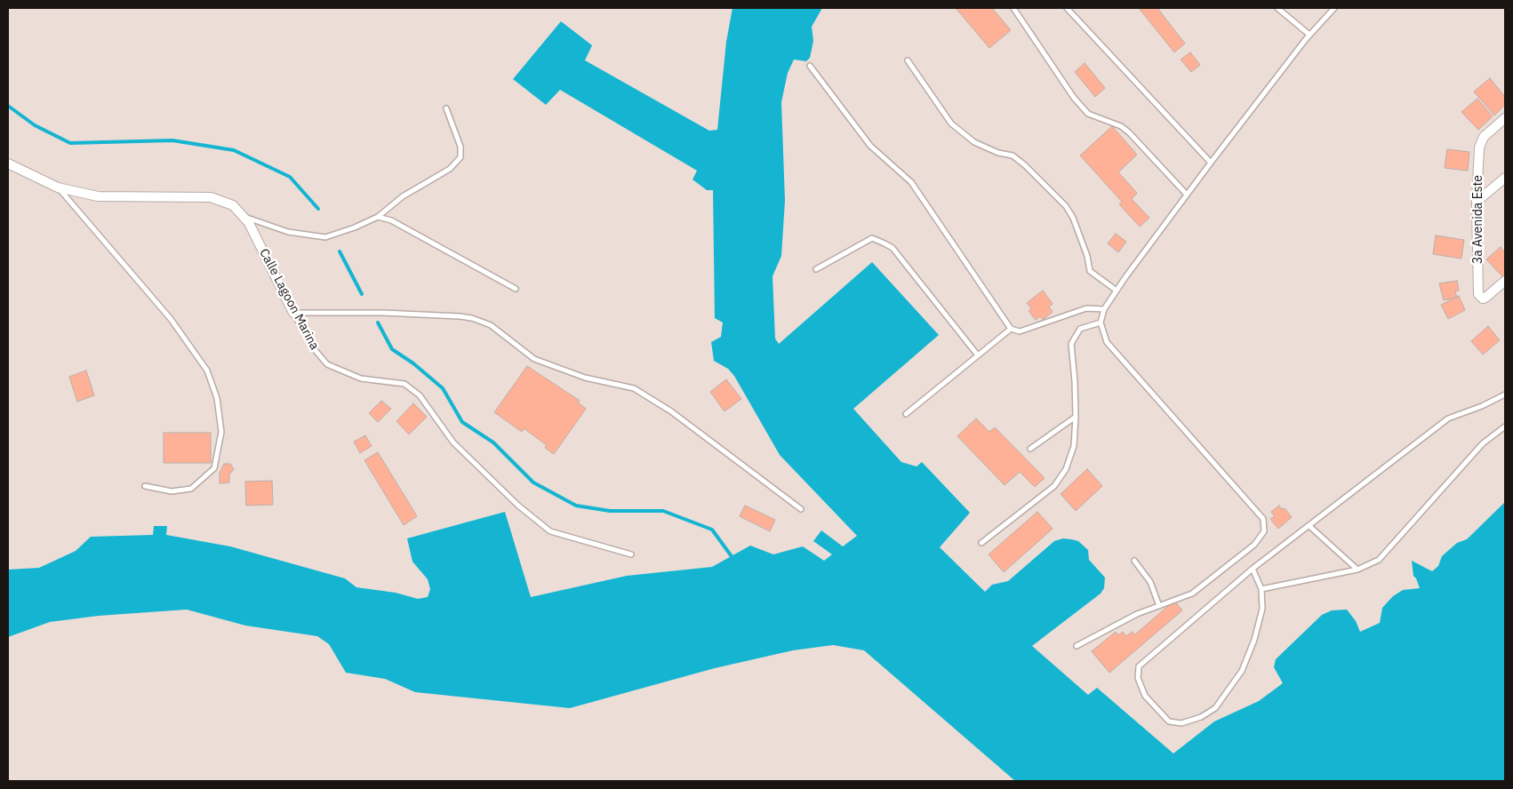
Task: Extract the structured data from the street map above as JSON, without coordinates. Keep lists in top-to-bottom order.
{
  "streets": {
    "street": ["3a Avenida Este", "Calle Lagoon Marina"]
  }
}
